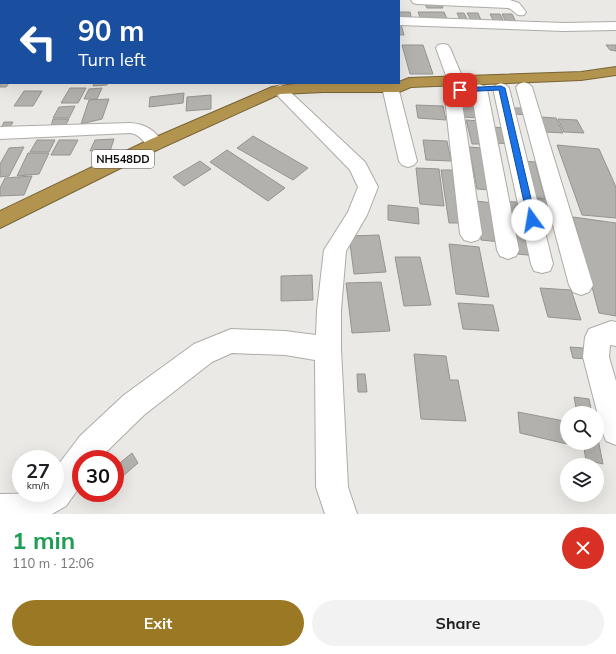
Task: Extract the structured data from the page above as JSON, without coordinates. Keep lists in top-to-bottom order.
{
  "streets": {
    "highway": ["NH548DD"]
  },
  "page": {
    "turn": ["90 m", "Turn left"],
    "speed": "27 km/h",
    "limit": "30",
    "heading": ["1 min", "110 m · 12:06"],
    "buttons": ["Exit", "Share"]
  }
}
